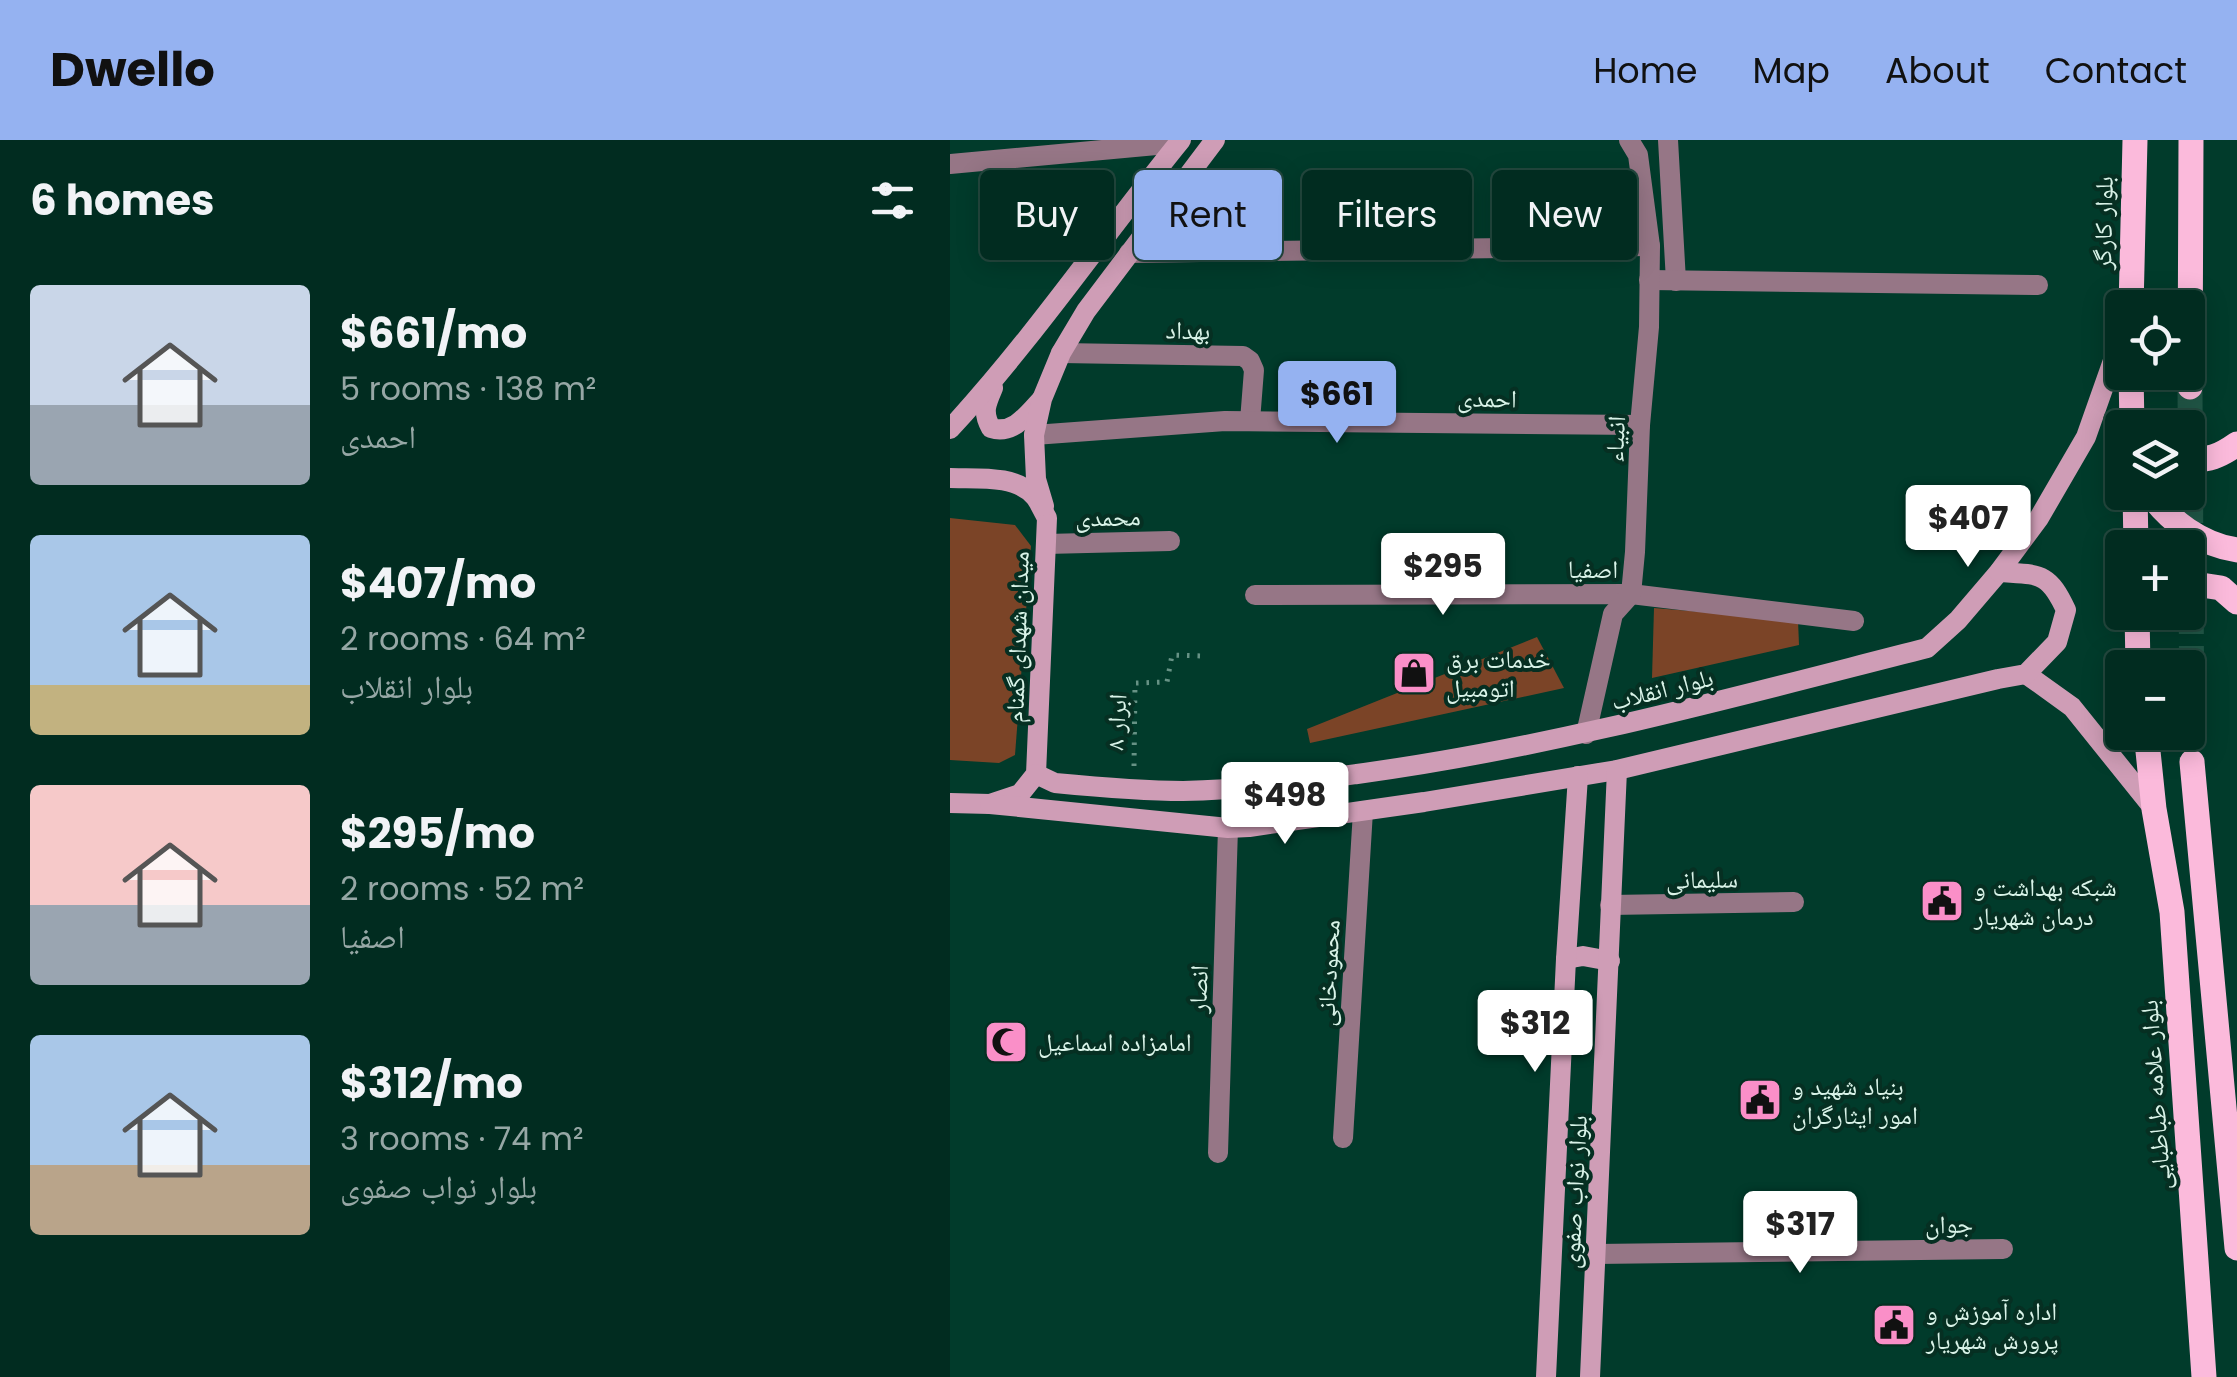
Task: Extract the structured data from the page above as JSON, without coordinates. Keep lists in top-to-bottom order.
{
  "streets": {
    "main road": [
      "بلوار کارگر",
      "میدان شهدای گمنام",
      "بلوار انقلاب",
      "بلوار علامه طباطبایی",
      "بلوار نواب صفوی"
    ],
    "street": [
      "بهداد",
      "احمدی",
      "انبیاء",
      "محمدی",
      "اصفیا",
      "سلیمانی",
      "محمودخانی",
      "انصار",
      "جوان"
    ],
    "path": ["ابرار ۸"]
  },
  "crossings": [
    ["بهداد", "احمدی"],
    ["احمدی", "انبیاء"],
    ["انبیاء", "اصفیا"],
    ["انبیاء", "بلوار انقلاب"],
    ["محمدی", "میدان شهدای گمنام"],
    ["میدان شهدای گمنام", "بلوار انقلاب"],
    ["بلوار انقلاب", "ابرار ۸"],
    ["سلیمانی", "بلوار نواب صفوی"],
    ["بلوار نواب صفوی", "جوان"]
  ],
  "places": {
    "shop": ["خدمات برق اتومبیل"],
    "public building": ["شبکه بهداشت و درمان شهریار", "بنیاد شهید و امور ایثارگران", "اداره آموزش و پرورش شهریار"],
    "mosque": ["امامزاده اسماعیل"]
  },
  "page": {
    "header": "Dwello",
    "nav": [
      "Home",
      "Map",
      "About",
      "Contact"
    ],
    "heading": "6 homes",
    "chip": [
      "Buy",
      "Rent",
      "Filters",
      "New"
    ],
    "list": [
      {
        "name": "$661/mo",
        "note": "5 rooms · 138 m² · احمدی"
      },
      {
        "name": "$407/mo",
        "note": "2 rooms · 64 m² · بلوار انقلاب"
      },
      {
        "name": "$295/mo",
        "note": "2 rooms · 52 m² · اصفیا"
      },
      {
        "name": "$312/mo",
        "note": "3 rooms · 74 m² · بلوار نواب صفوی"
      }
    ],
    "map_buttons": ["+", "−"],
    "price": [
      "$661",
      "$407",
      "$295",
      "$498",
      "$312",
      "$317"
    ]
  }
}
